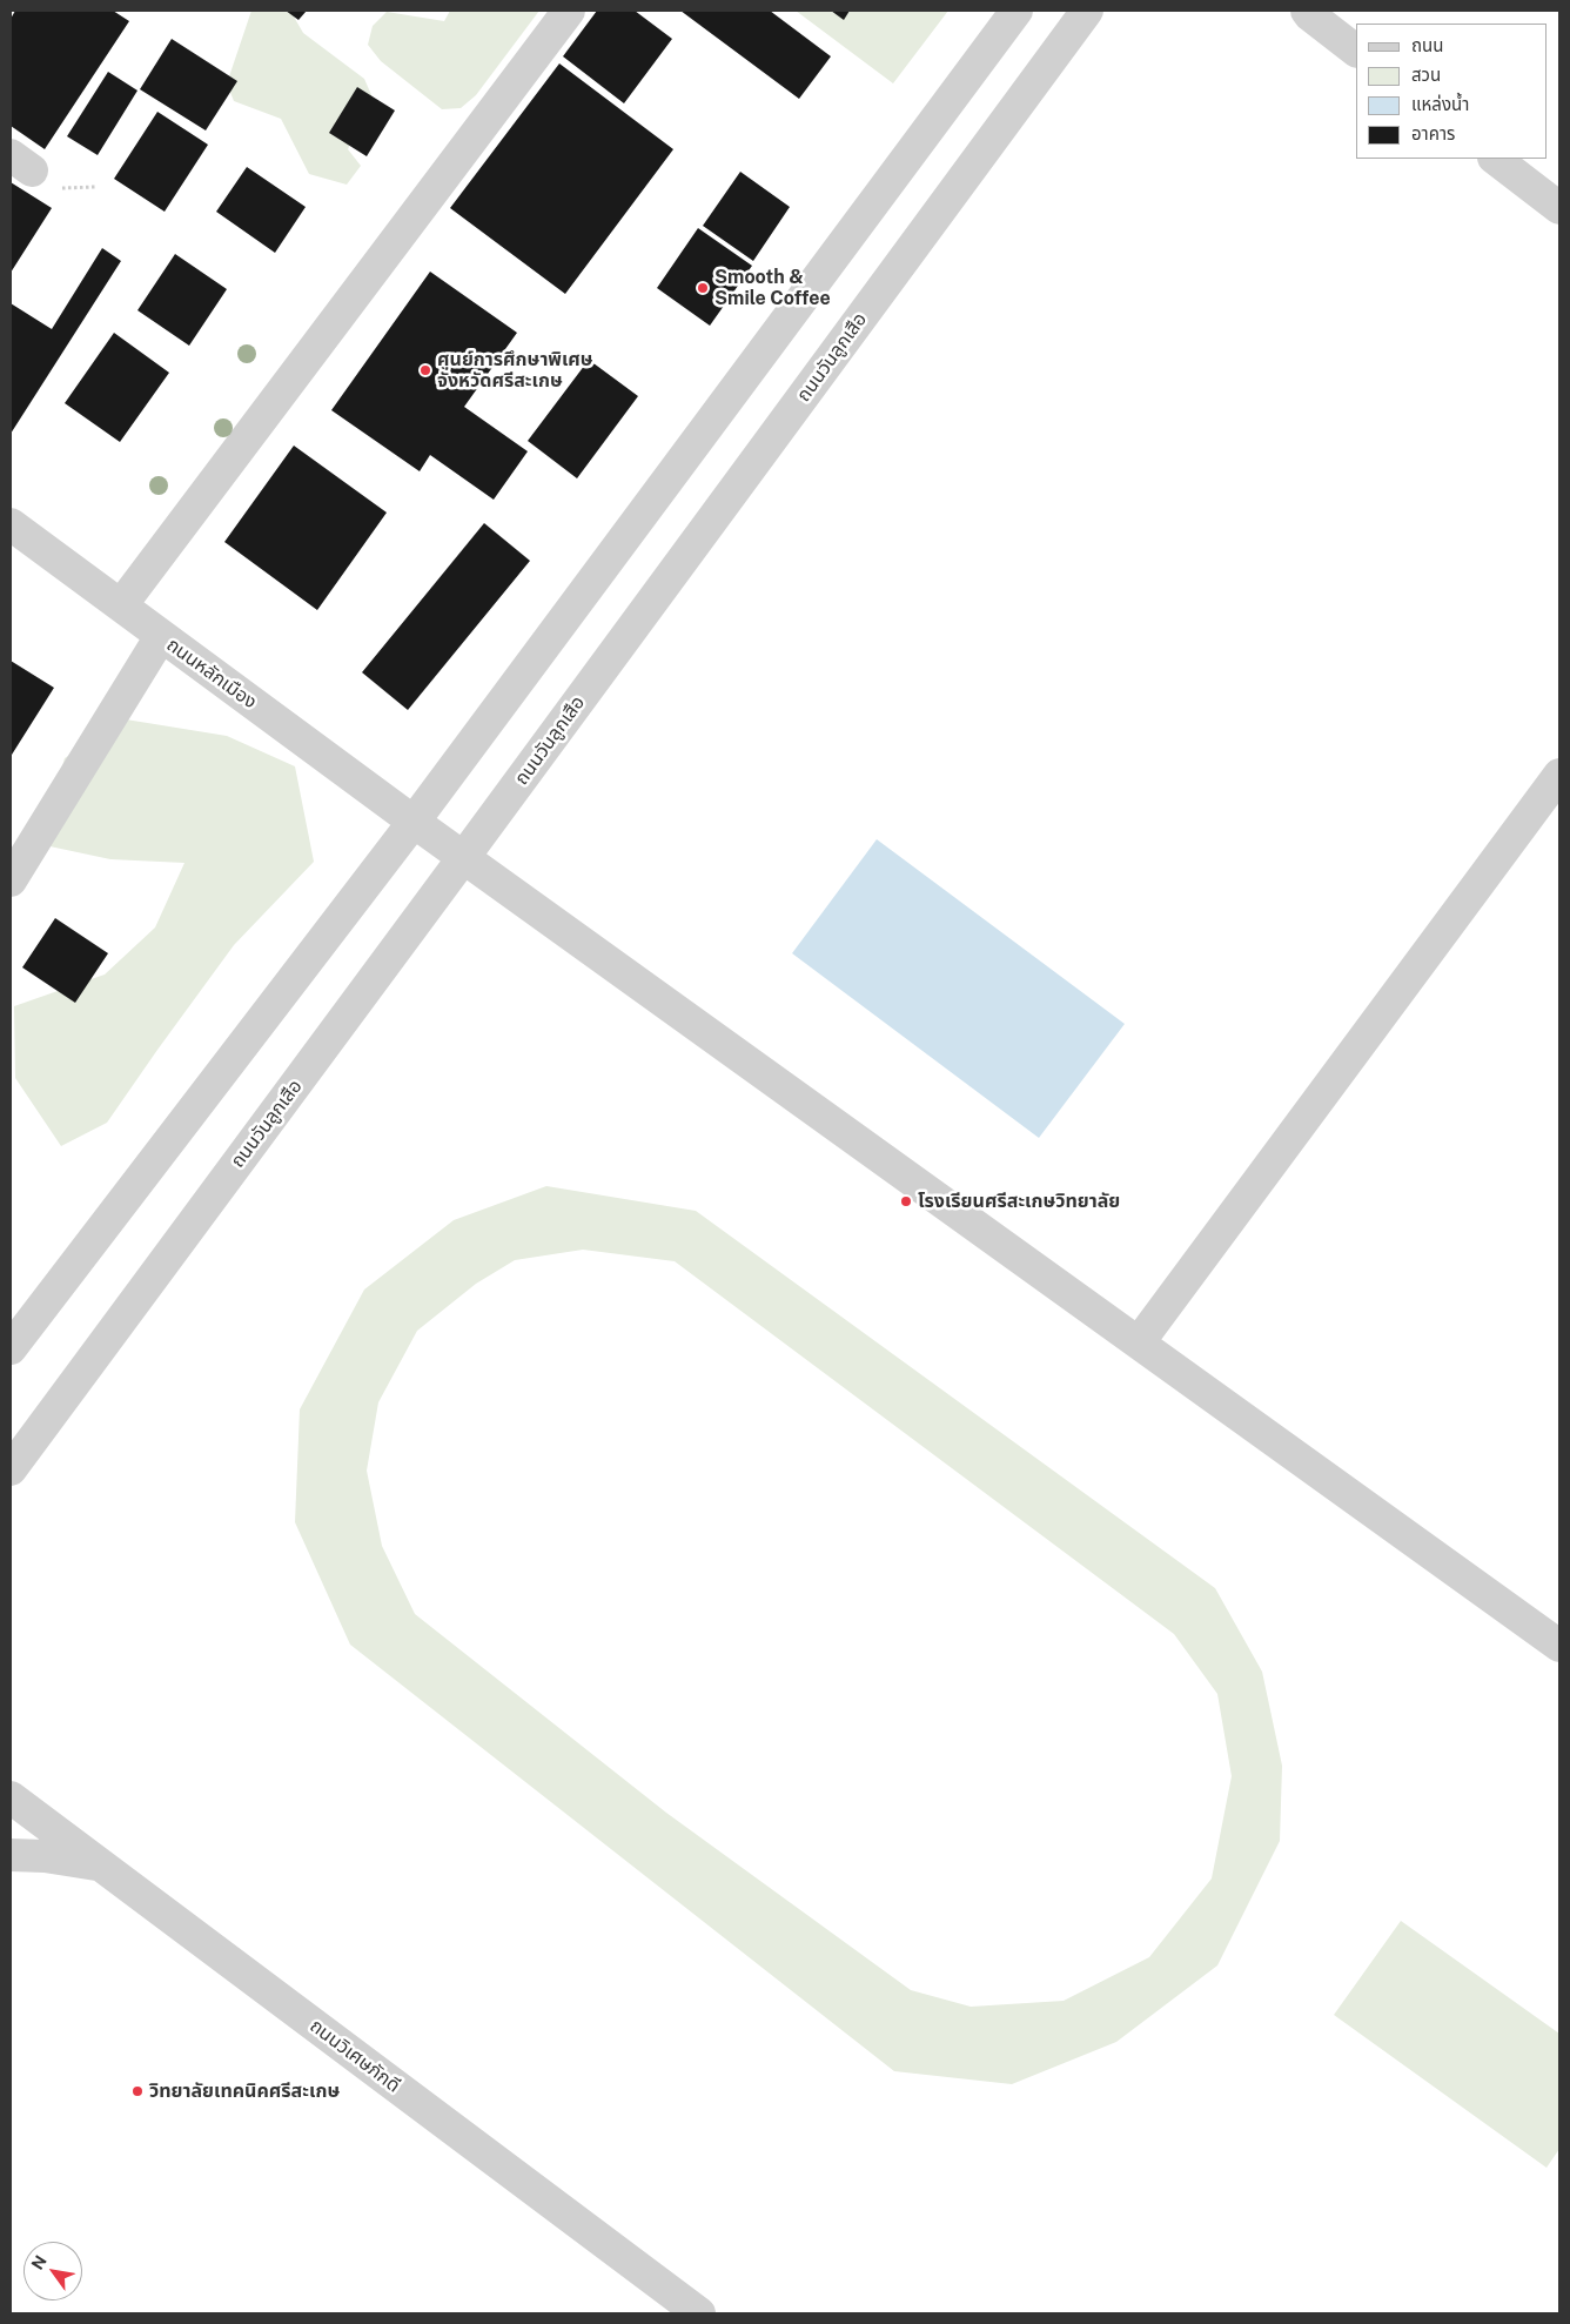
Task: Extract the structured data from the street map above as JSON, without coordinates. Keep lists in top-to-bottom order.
{
  "streets": {
    "street": ["ถนนวันลูกเสือ", "ถนนหลักเมือง", "ถนนวิเศษภักดี"]
  },
  "crossings": [
    ["ถนนวันลูกเสือ", "ถนนหลักเมือง"]
  ],
  "places": [
    "Smooth & Smile Coffee",
    "ศูนย์การศึกษาพิเศษ จังหวัดศรีสะเกษ",
    "โรงเรียนศรีสะเกษวิทยาลัย",
    "วิทยาลัยเทคนิคศรีสะเกษ"
  ],
  "legend": [
    "ถนน",
    "สวน",
    "แหล่งน้ำ",
    "อาคาร"
  ],
  "north": "top left"
}
